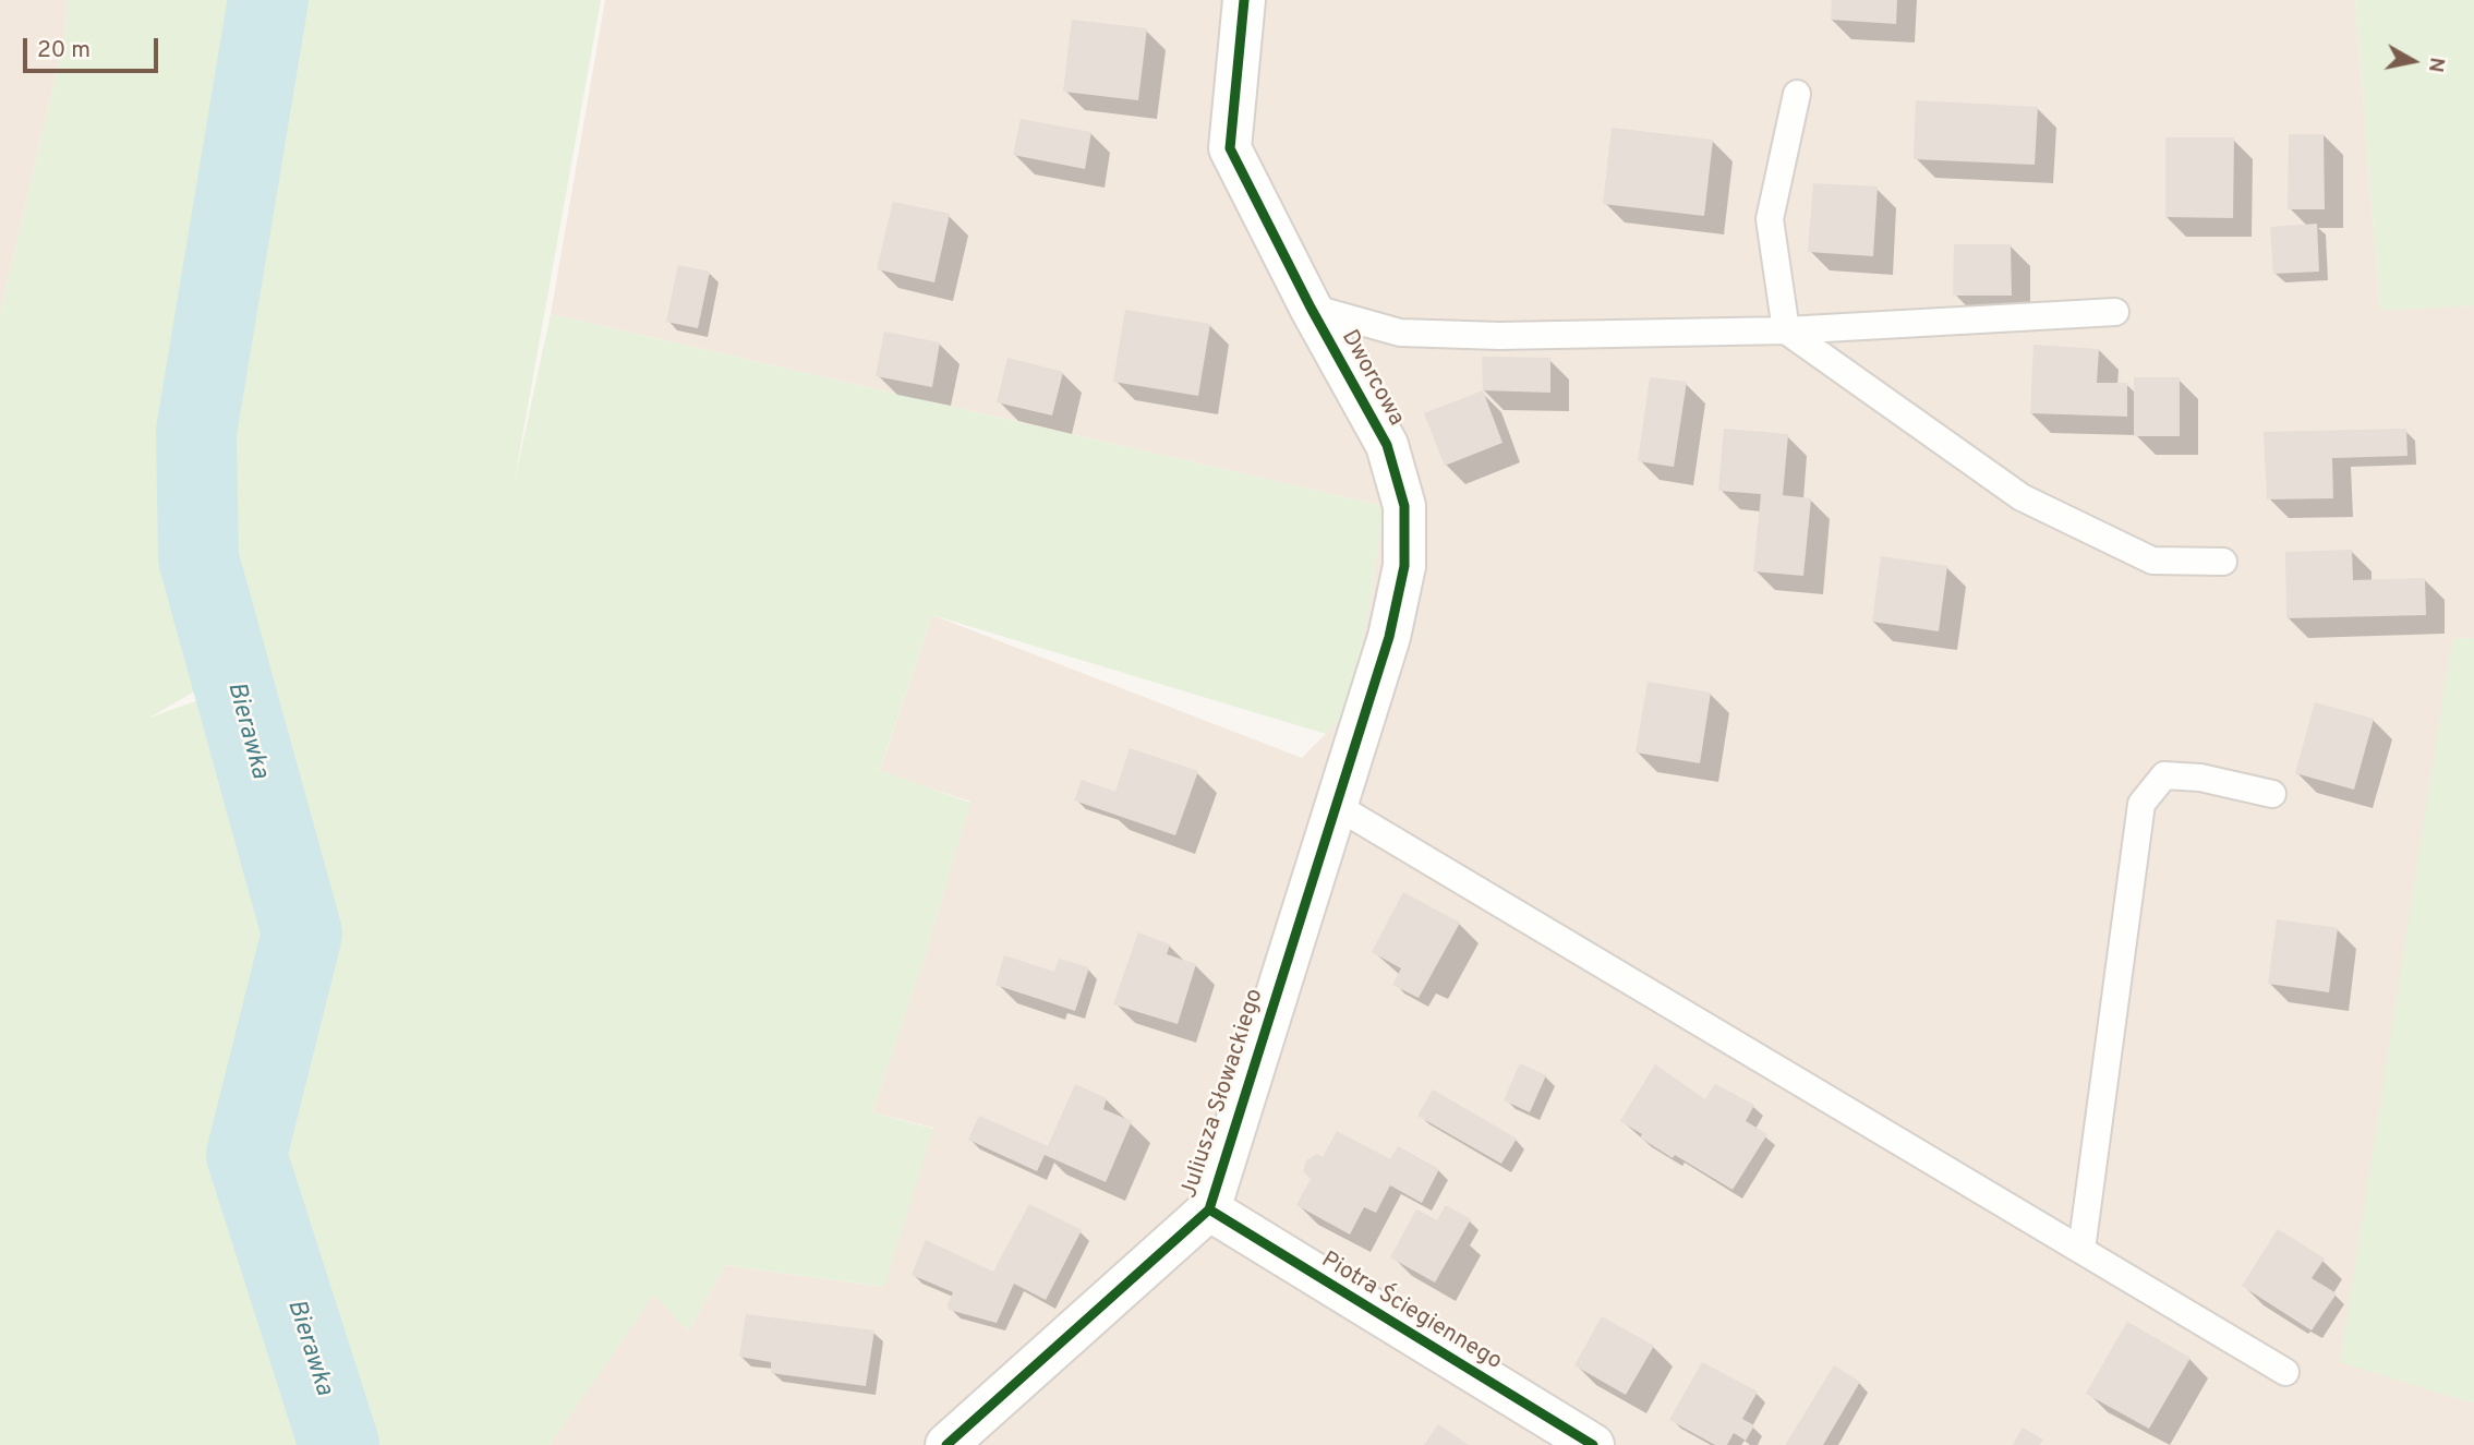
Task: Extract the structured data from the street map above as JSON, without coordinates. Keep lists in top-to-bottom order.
{
  "streets": {
    "street": ["Dworcowa", "Juliusza Słowackiego", "Piotra Ściegiennego"]
  },
  "crossings": [
    ["Dworcowa", "Juliusza Słowackiego"],
    ["Juliusza Słowackiego", "Piotra Ściegiennego"]
  ],
  "water": ["Bierawka"],
  "scale_bar": "20 m",
  "north": "right"
}
